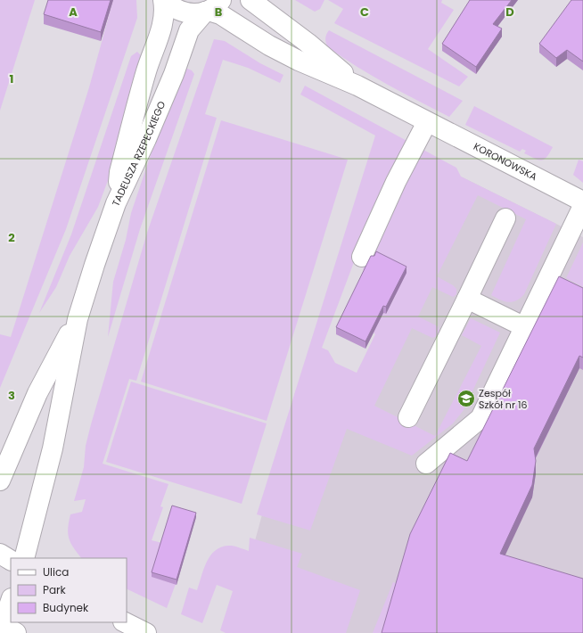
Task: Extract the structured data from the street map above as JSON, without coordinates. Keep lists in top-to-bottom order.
{
  "streets": {
    "street": ["TADEUSZA RZEPECKIEGO", "KORONOWSKA"]
  },
  "crossings": [
    ["TADEUSZA RZEPECKIEGO", "KORONOWSKA"]
  ],
  "places": {
    "school or university": ["Zespół Szkół nr 16"]
  },
  "legend": ["Ulica", "Park", "Budynek"],
  "grid": {
    "columns": [
      "A",
      "B",
      "C",
      "D"
    ],
    "rows": ["1", "2", "3"]
  }
}
